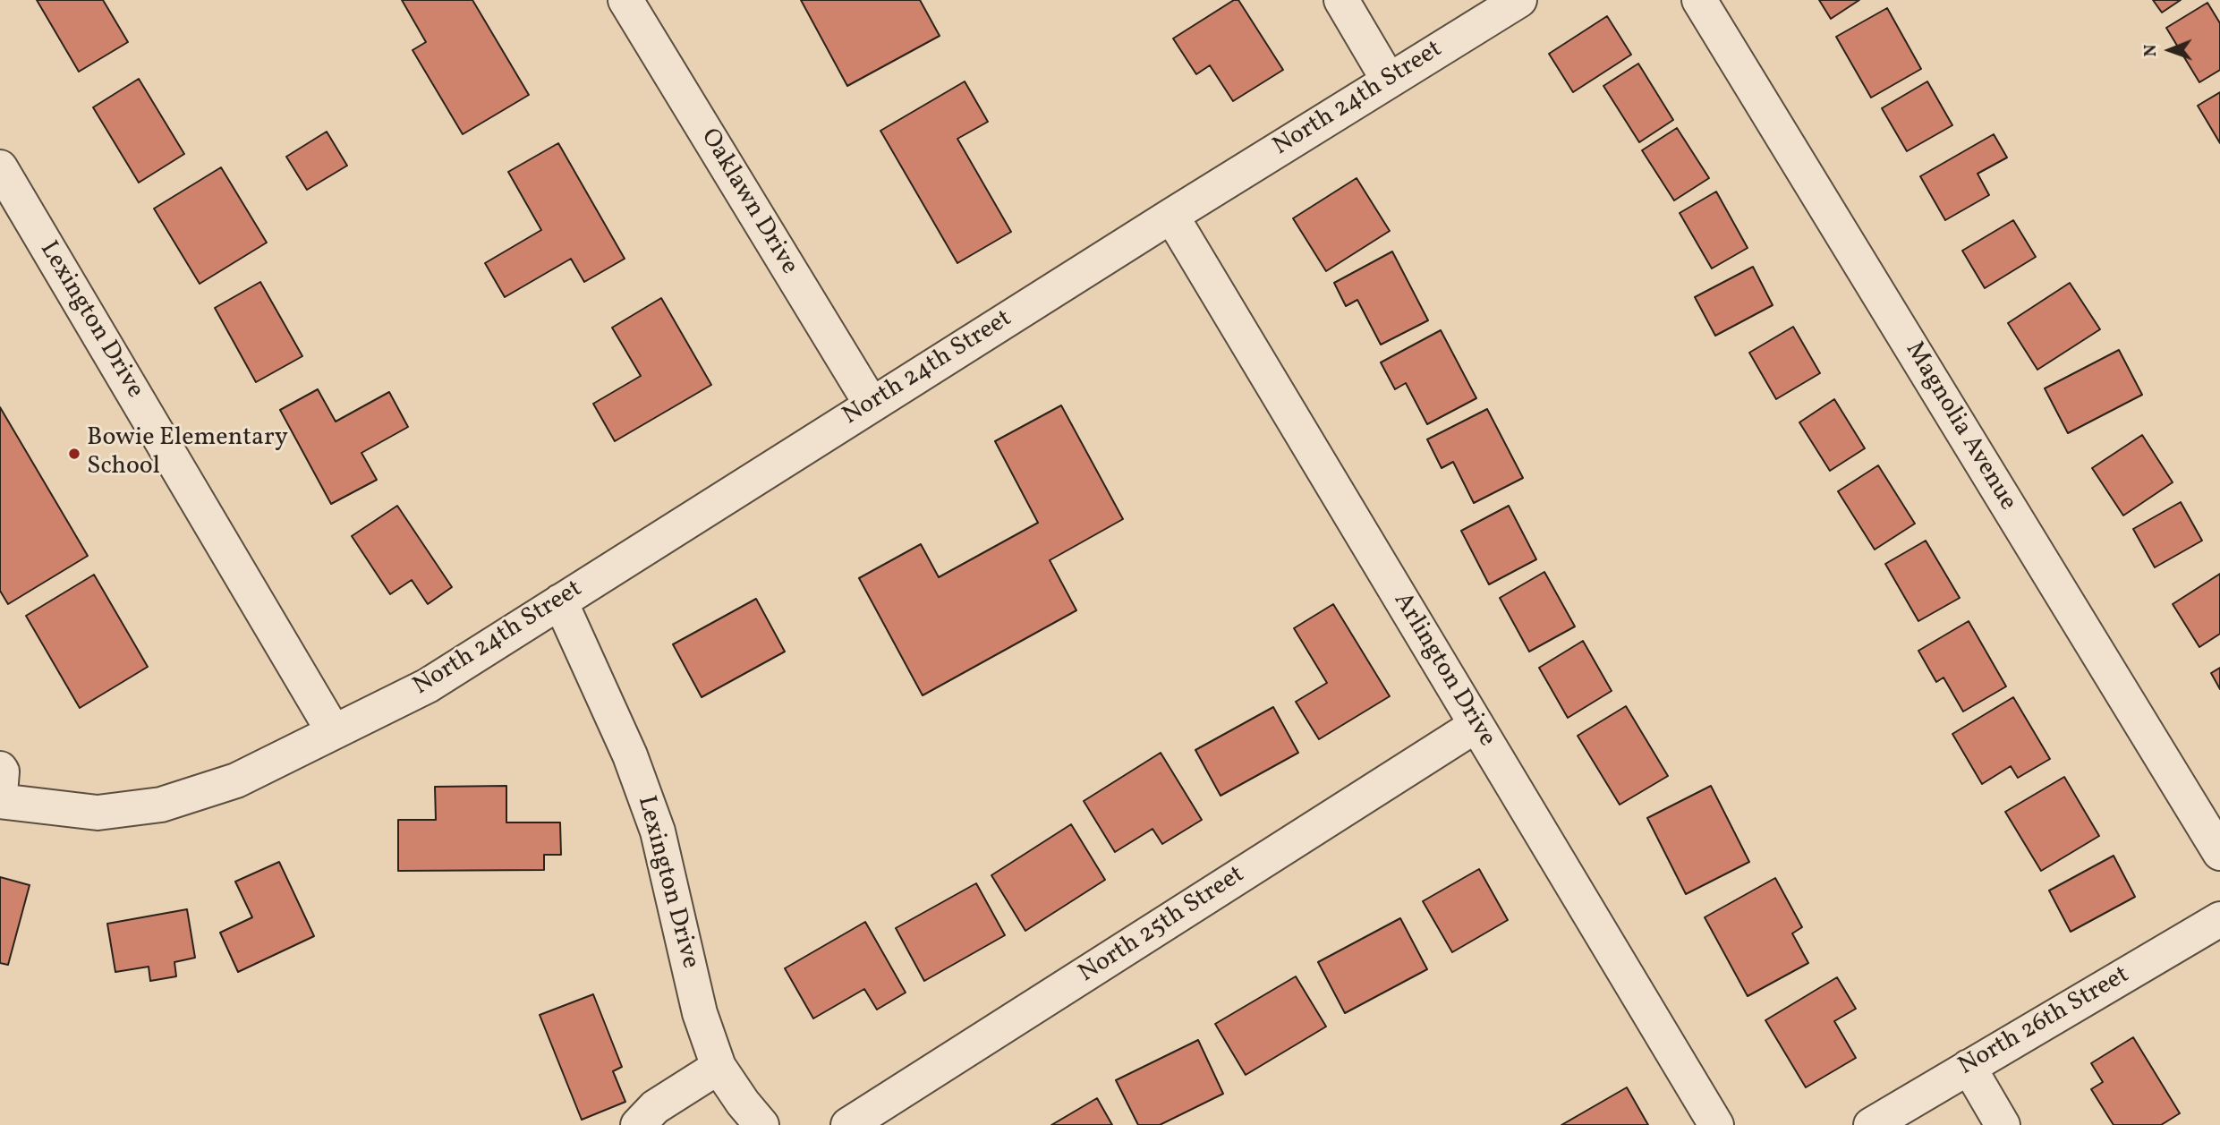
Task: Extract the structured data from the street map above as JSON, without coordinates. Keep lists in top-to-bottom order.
{
  "streets": {
    "street": [
      "North 24th Street",
      "Oaklawn Drive",
      "Lexington Drive",
      "Magnolia Avenue",
      "Arlington Drive",
      "North 25th Street",
      "North 26th Street"
    ]
  },
  "crossings": [
    ["North 24th Street", "Oaklawn Drive"],
    ["North 24th Street", "Lexington Drive"],
    ["North 24th Street", "Arlington Drive"],
    ["Arlington Drive", "North 25th Street"]
  ],
  "places": ["Bowie Elementary School"],
  "north": "left"
}
